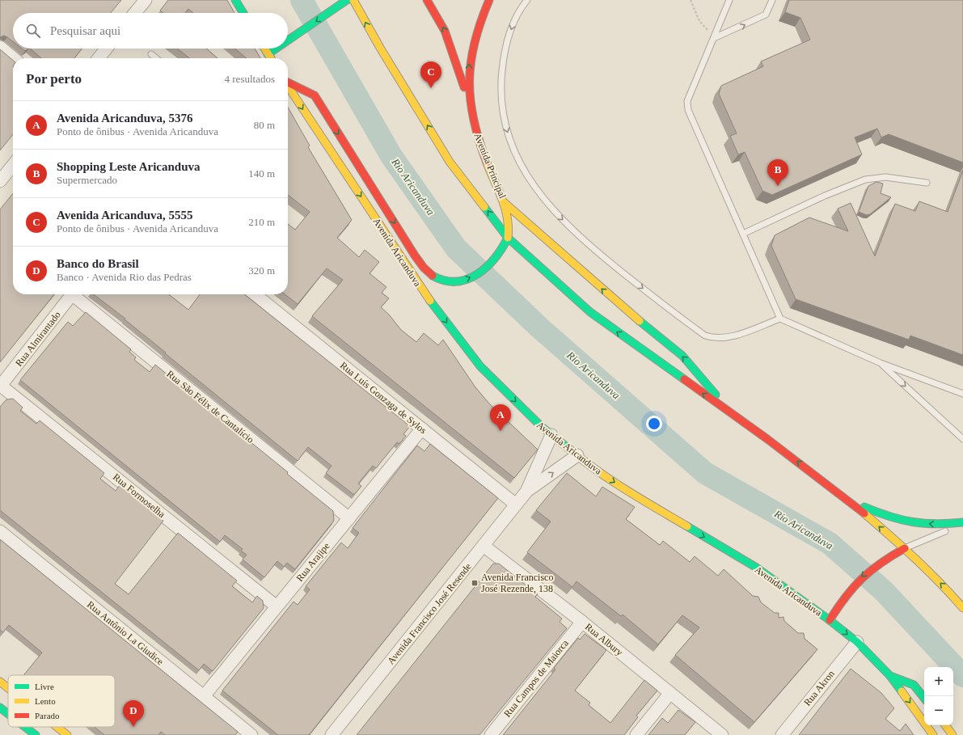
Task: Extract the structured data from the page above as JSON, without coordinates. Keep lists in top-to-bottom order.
{
  "streets": {
    "main road": ["Avenida Principal", "Avenida Aricanduva"],
    "street": [
      "Rua Almirantado",
      "Rua Luís Gonzaga de Sylos",
      "Rua São Félix de Cantalício",
      "Rua Formoselha",
      "Rua Arajipe",
      "Avenida Francisco José Resende",
      "Rua Antônio La Giudice",
      "Rua Albury",
      "Rua Campos de Maiorca",
      "Rua Akron"
    ]
  },
  "crossings": [
    ["Avenida Aricanduva", "Avenida Francisco José Resende"],
    ["Avenida Aricanduva", "Rua Akron"],
    ["Rua Almirantado", "Rua Formoselha"],
    ["Rua Luís Gonzaga de Sylos", "Rua Arajipe"],
    ["Rua Luís Gonzaga de Sylos", "Avenida Francisco José Resende"],
    ["Rua São Félix de Cantalício", "Rua Arajipe"],
    ["Rua Formoselha", "Rua Arajipe"],
    ["Rua Arajipe", "Rua Antônio La Giudice"],
    ["Avenida Francisco José Resende", "Rua Albury"],
    ["Rua Albury", "Rua Campos de Maiorca"]
  ],
  "one_way": ["Avenida Aricanduva"],
  "water": ["Rio Aricanduva"],
  "places": {
    "transit": ["Avenida Francisco José Rezende, 138"]
  },
  "legend": ["Livre", "Lento", "Parado"],
  "page": {
    "search": "Pesquisar aqui",
    "heading": ["Por perto", "4 resultados"],
    "pins": [
      "C",
      "B",
      "A",
      "D"
    ],
    "list": [
      {
        "mark": "A",
        "name": "Avenida Aricanduva, 5376",
        "note": "Ponto de ônibus · Avenida Aricanduva",
        "value": "80 m"
      },
      {
        "mark": "B",
        "name": "Shopping Leste Aricanduva",
        "note": "Supermercado",
        "value": "140 m"
      },
      {
        "mark": "C",
        "name": "Avenida Aricanduva, 5555",
        "note": "Ponto de ônibus · Avenida Aricanduva",
        "value": "210 m"
      },
      {
        "mark": "D",
        "name": "Banco do Brasil",
        "note": "Banco · Avenida Rio das Pedras",
        "value": "320 m"
      }
    ],
    "map_buttons": ["+", "−"]
  }
}
